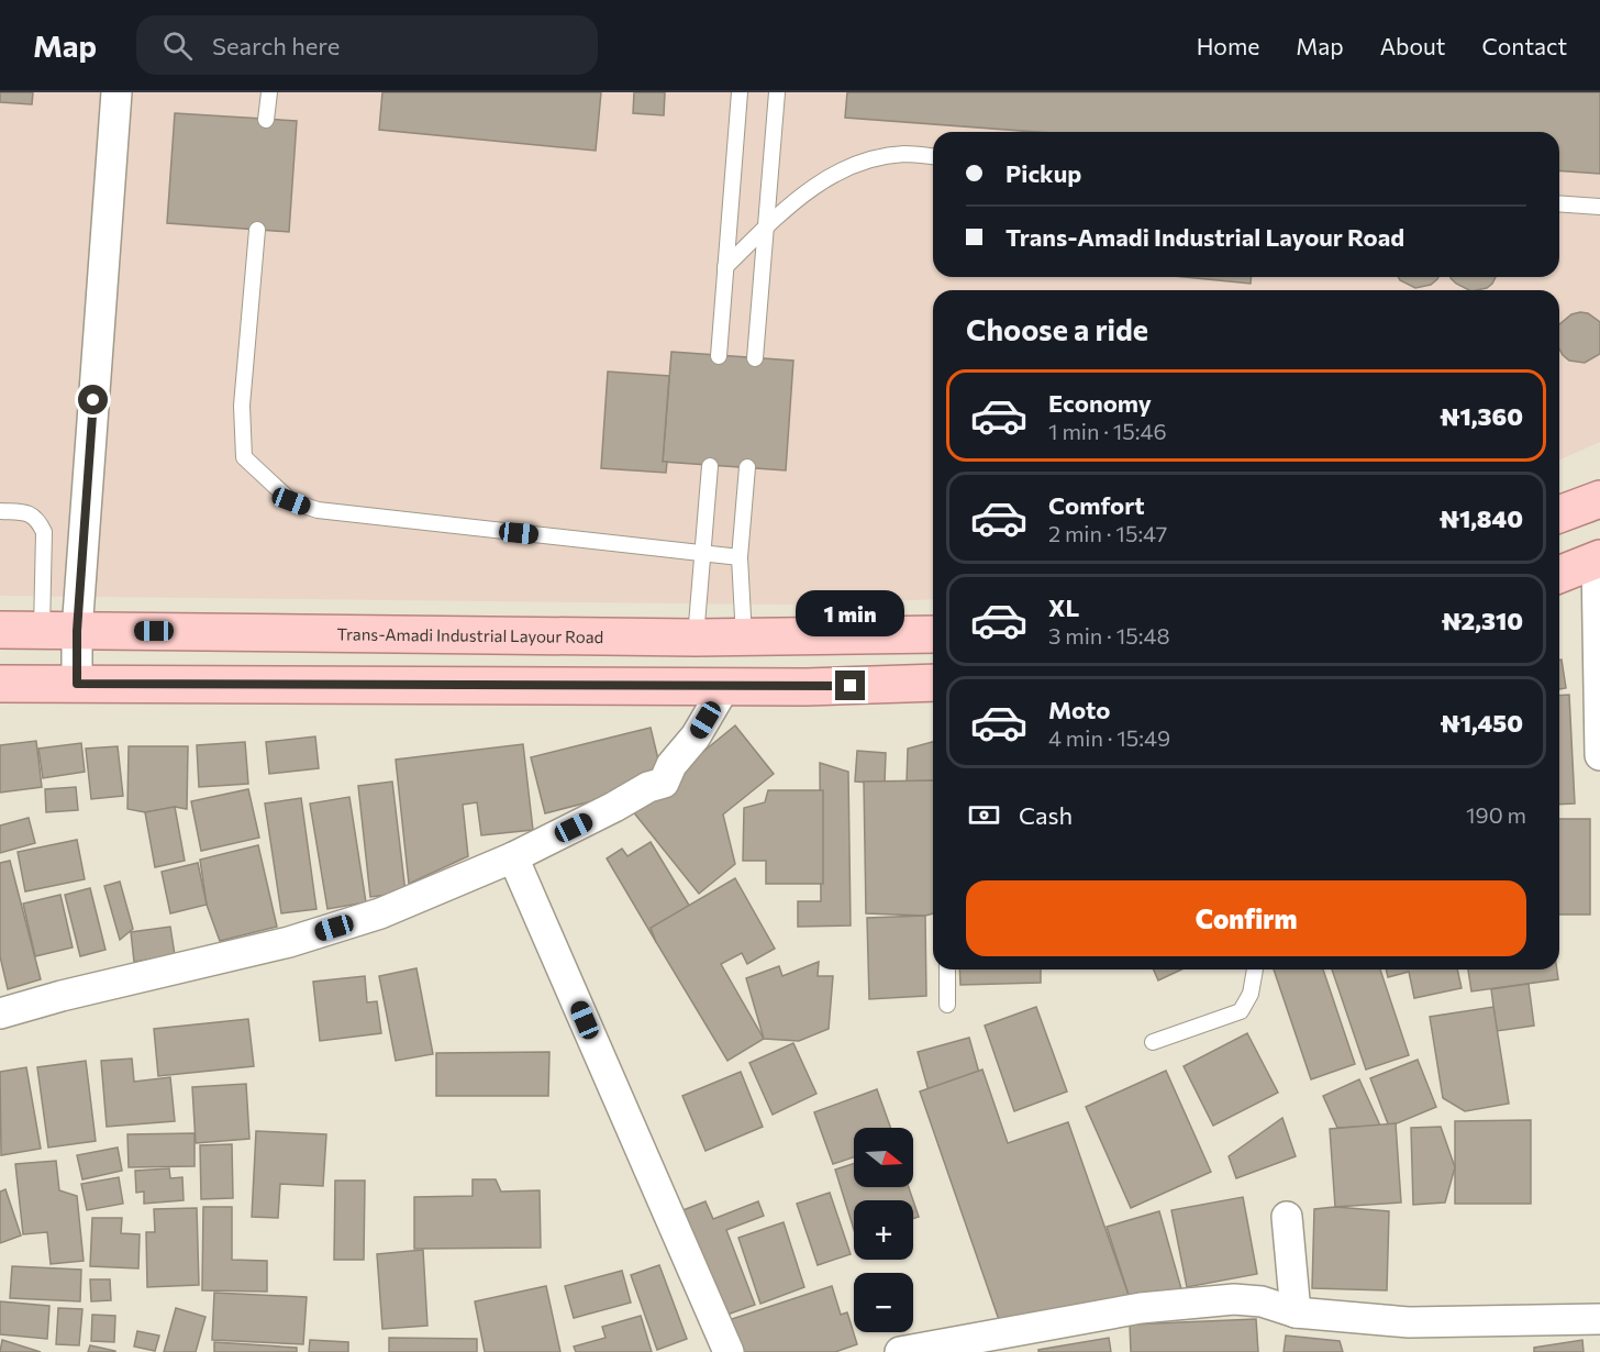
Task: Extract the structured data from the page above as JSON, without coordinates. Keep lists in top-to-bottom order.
{
  "streets": {
    "main road": ["Trans-Amadi Industrial Layour Road"]
  },
  "north": "right",
  "page": {
    "header": "Map",
    "search": "Search here",
    "nav": [
      "Home",
      "Map",
      "About",
      "Contact"
    ],
    "banner": ["Pickup", "Trans-Amadi Industrial Layour Road"],
    "heading": "Choose a ride",
    "list": [
      {
        "name": "Economy",
        "note": "1 min · 15:46",
        "value": "₦1,360"
      },
      {
        "name": "Comfort",
        "note": "2 min · 15:47",
        "value": "₦1,840"
      },
      {
        "name": "XL",
        "note": "3 min · 15:48",
        "value": "₦2,310"
      },
      {
        "name": "Moto",
        "note": "4 min · 15:49",
        "value": "₦1,450"
      }
    ],
    "bubble": "1 min",
    "pay": ["Cash", "190 m"],
    "buttons": "Confirm",
    "map_buttons": ["+", "−"]
  }
}
